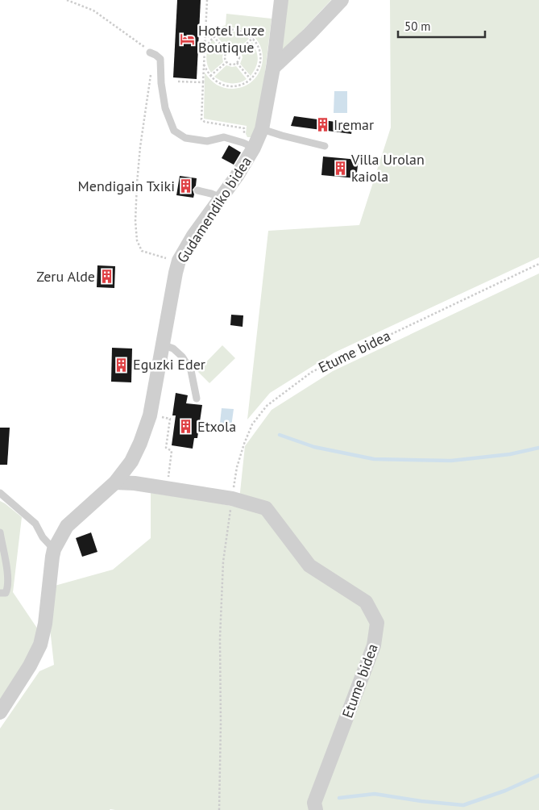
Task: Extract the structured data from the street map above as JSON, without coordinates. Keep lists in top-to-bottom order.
{
  "streets": {
    "street": ["Gudamendiko bidea", "Etume bidea"]
  },
  "crossings": [
    ["Gudamendiko bidea", "Etume bidea"]
  ],
  "places": {
    "hotel": ["Hotel Luze Boutique"],
    "building": [
      "Iremar",
      "Villa Urolan kaiola",
      "Mendigain Txiki",
      "Zeru Alde",
      "Eguzki Eder",
      "Etxola"
    ]
  },
  "scale_bar": "50 m"
}
